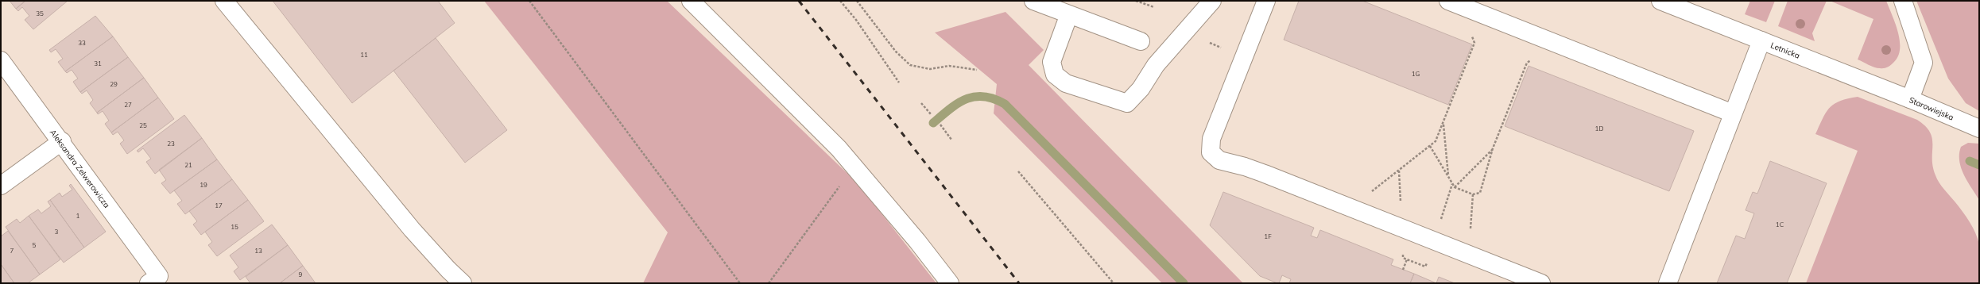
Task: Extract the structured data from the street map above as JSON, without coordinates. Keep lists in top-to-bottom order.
{
  "streets": {
    "street": ["Letnicka", "Starowiejska", "Aleksandra Zelwerowicza"]
  },
  "crossings": [
    ["Letnicka", "Starowiejska"]
  ],
  "house_numbers": [
    "35",
    "33",
    "11",
    "31",
    "1G",
    "29",
    "27",
    "25",
    "1D",
    "23",
    "21",
    "19",
    "17",
    "1",
    "1C",
    "15",
    "3",
    "1F",
    "5",
    "7",
    "13",
    "9"
  ]
}
